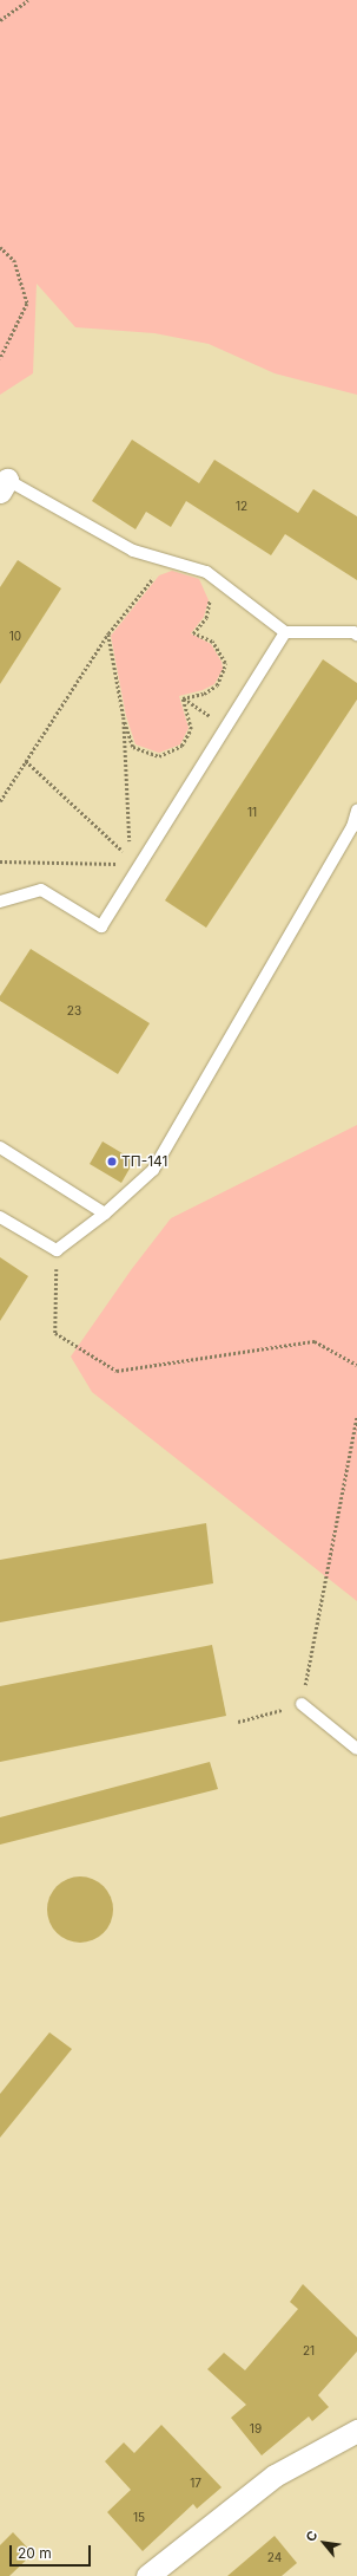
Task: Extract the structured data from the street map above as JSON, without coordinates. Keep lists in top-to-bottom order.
{
  "places": ["ТП-141"],
  "house_numbers": [
    "12",
    "10",
    "11",
    "23",
    "21",
    "19",
    "17",
    "15",
    "24"
  ],
  "scale_bar": "20 m",
  "north": "top left"
}
